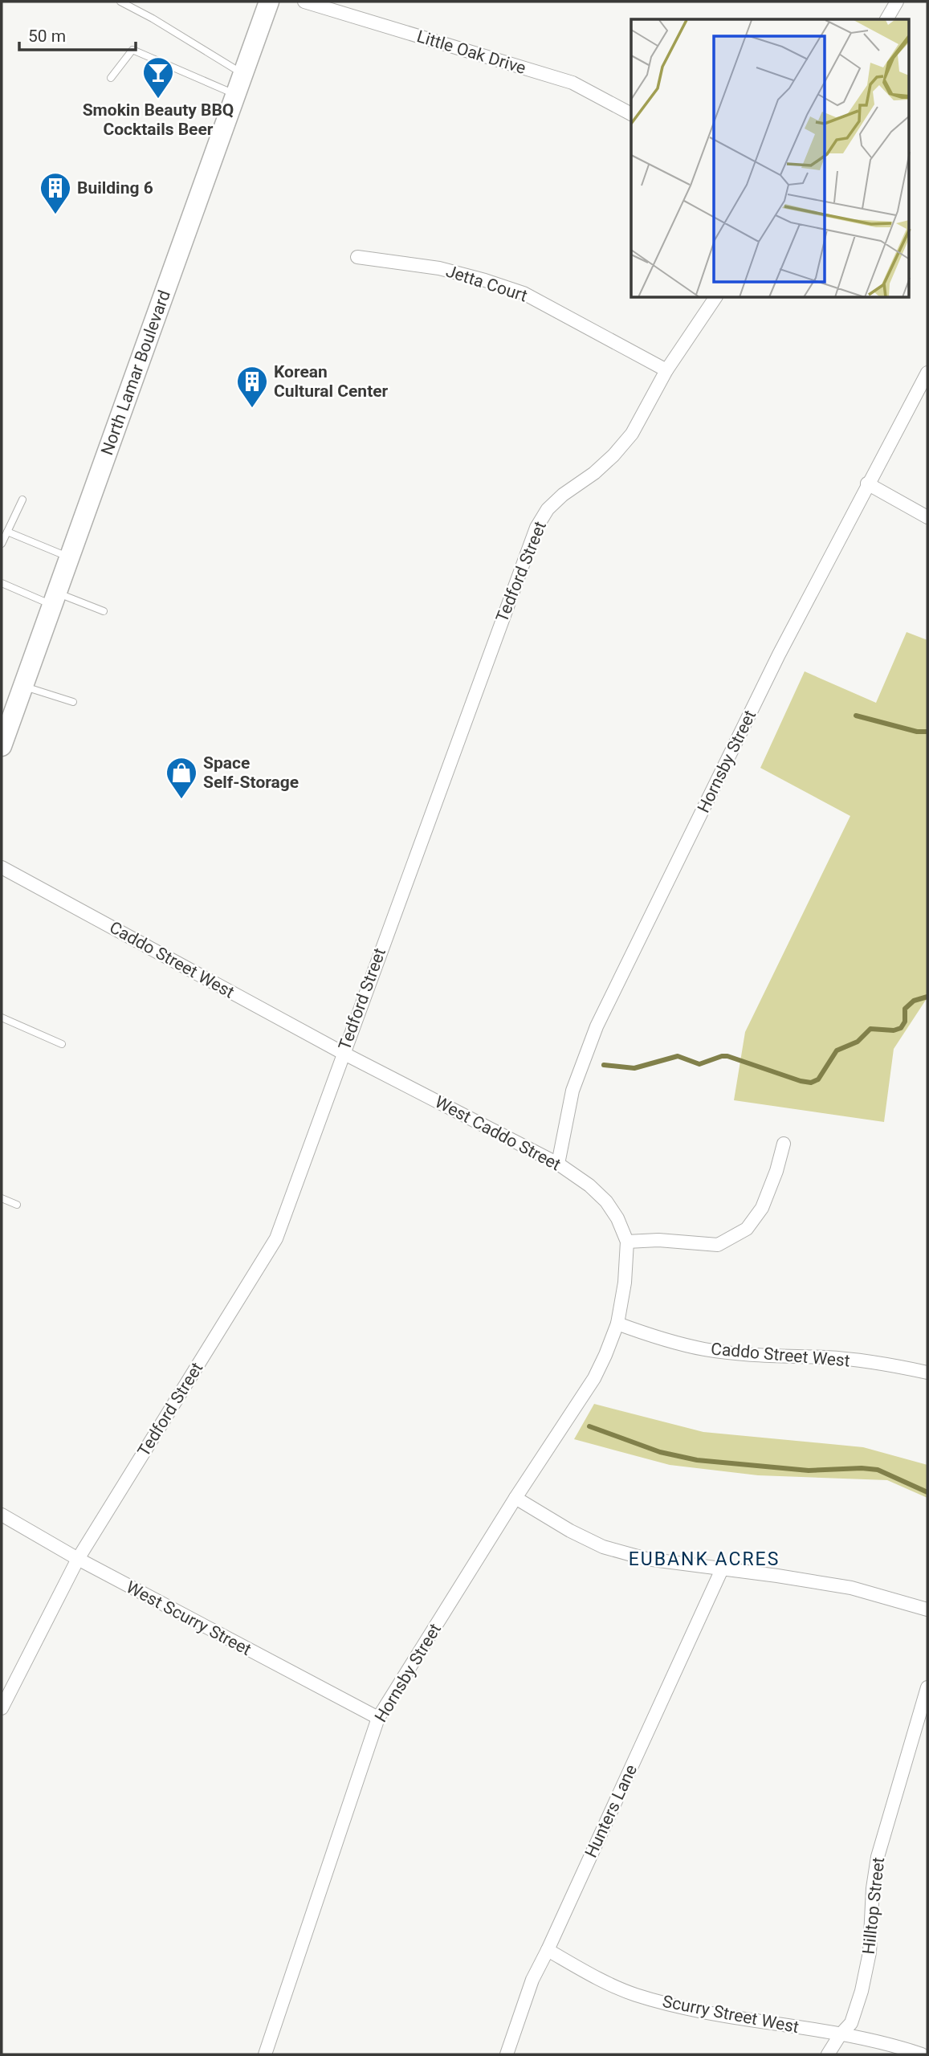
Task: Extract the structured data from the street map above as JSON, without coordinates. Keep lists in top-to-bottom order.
{
  "streets": {
    "main road": ["North Lamar Boulevard"],
    "street": [
      "Little Oak Drive",
      "Jetta Court",
      "Tedford Street",
      "Hornsby Street",
      "Caddo Street West",
      "West Caddo Street",
      "West Scurry Street",
      "Hunters Lane",
      "Hilltop Street",
      "Scurry Street West"
    ]
  },
  "crossings": [
    ["Jetta Court", "Tedford Street"],
    ["Tedford Street", "Caddo Street West"],
    ["Tedford Street", "West Caddo Street"],
    ["Tedford Street", "West Scurry Street"],
    ["Hornsby Street", "Caddo Street West"],
    ["Hornsby Street", "West Caddo Street"],
    ["Hornsby Street", "West Scurry Street"],
    ["Caddo Street West", "West Caddo Street"],
    ["Hunters Lane", "Scurry Street West"],
    ["Hilltop Street", "Scurry Street West"]
  ],
  "districts": ["EUBANK ACRES"],
  "places": {
    "bar": ["Smokin Beauty BBQ Cocktails Beer"],
    "building": ["Building 6", "Korean Cultural Center"],
    "shop": ["Space Self-Storage"]
  },
  "scale_bar": "50 m"
}
